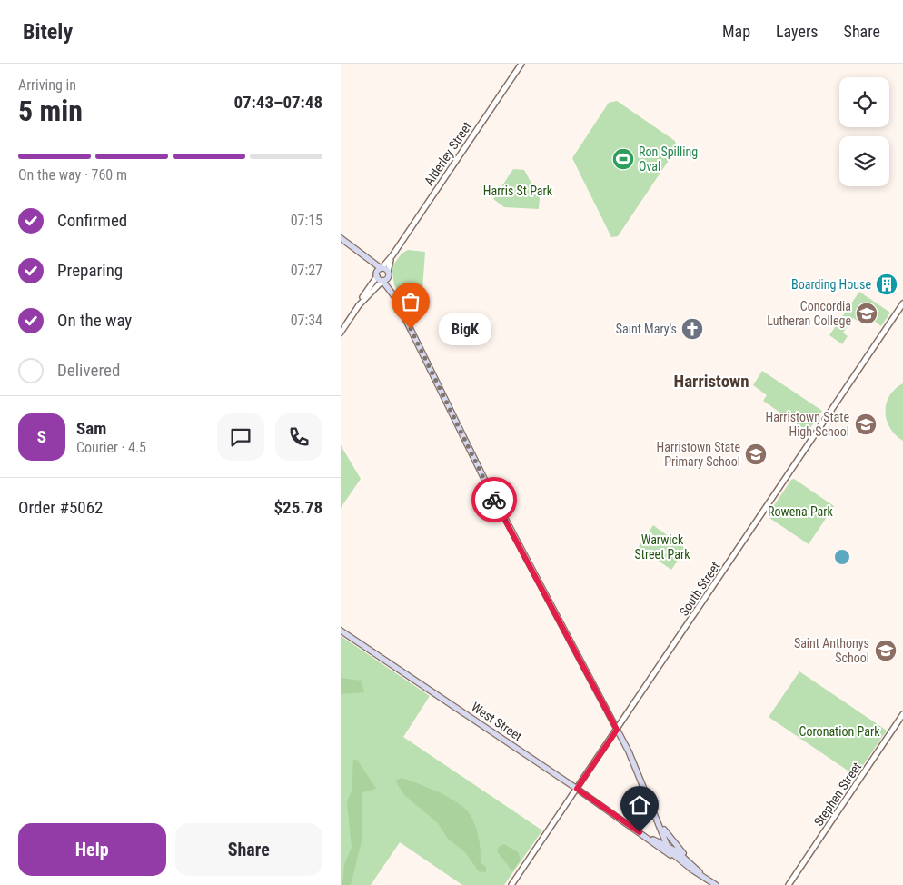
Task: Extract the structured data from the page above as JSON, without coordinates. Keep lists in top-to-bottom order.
{
  "streets": {
    "main road": ["West Street"],
    "street": ["Alderley Street", "South Street", "Stephen Street"]
  },
  "crossings": [
    ["South Street", "West Street"]
  ],
  "districts": ["Harristown"],
  "parks": [
    "Harris St Park",
    "Rowena Park",
    "Warwick Street Park",
    "Coronation Park"
  ],
  "places": {
    "sports": ["Ron Spilling Oval"],
    "building": ["Boarding House"],
    "school or university": [
      "Concordia Lutheran College",
      "Harristown State High School",
      "Harristown State Primary School",
      "Saint Anthonys School"
    ],
    "other": ["BigK"],
    "church": ["Saint Mary's"]
  },
  "page": {
    "header": "Bitely",
    "nav": ["Map", "Layers", "Share"],
    "heading": ["5 min", "Arriving in", "07:43–07:48"],
    "panel": [
      "Sam",
      "Courier · 4.5",
      "Order #5062",
      "$25.78"
    ],
    "bar": "On the way · 760 m",
    "list": [
      ["Confirmed", "07:15"],
      ["Preparing", "07:27"],
      ["On the way", "07:34"],
      "Delivered"
    ],
    "bubble": "BigK",
    "round": "S",
    "buttons": ["Help", "Share"]
  }
}
